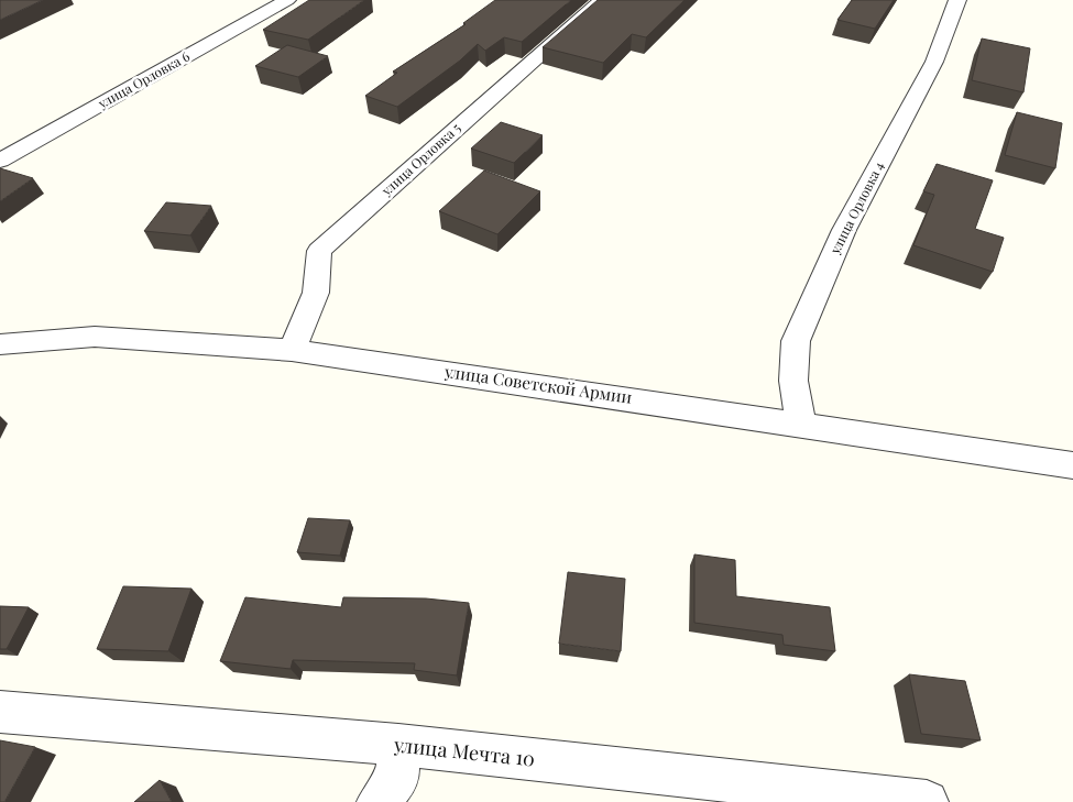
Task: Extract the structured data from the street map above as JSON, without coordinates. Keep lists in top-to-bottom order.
{
  "streets": {
    "street": [
      "улица Орловка 6",
      "улица Орловка 5",
      "улица Орловка 4",
      "улица Советской Армии",
      "улица Мечта 10"
    ]
  },
  "crossings": [
    ["улица Орловка 5", "улица Советской Армии"],
    ["улица Орловка 4", "улица Советской Армии"]
  ]
}
